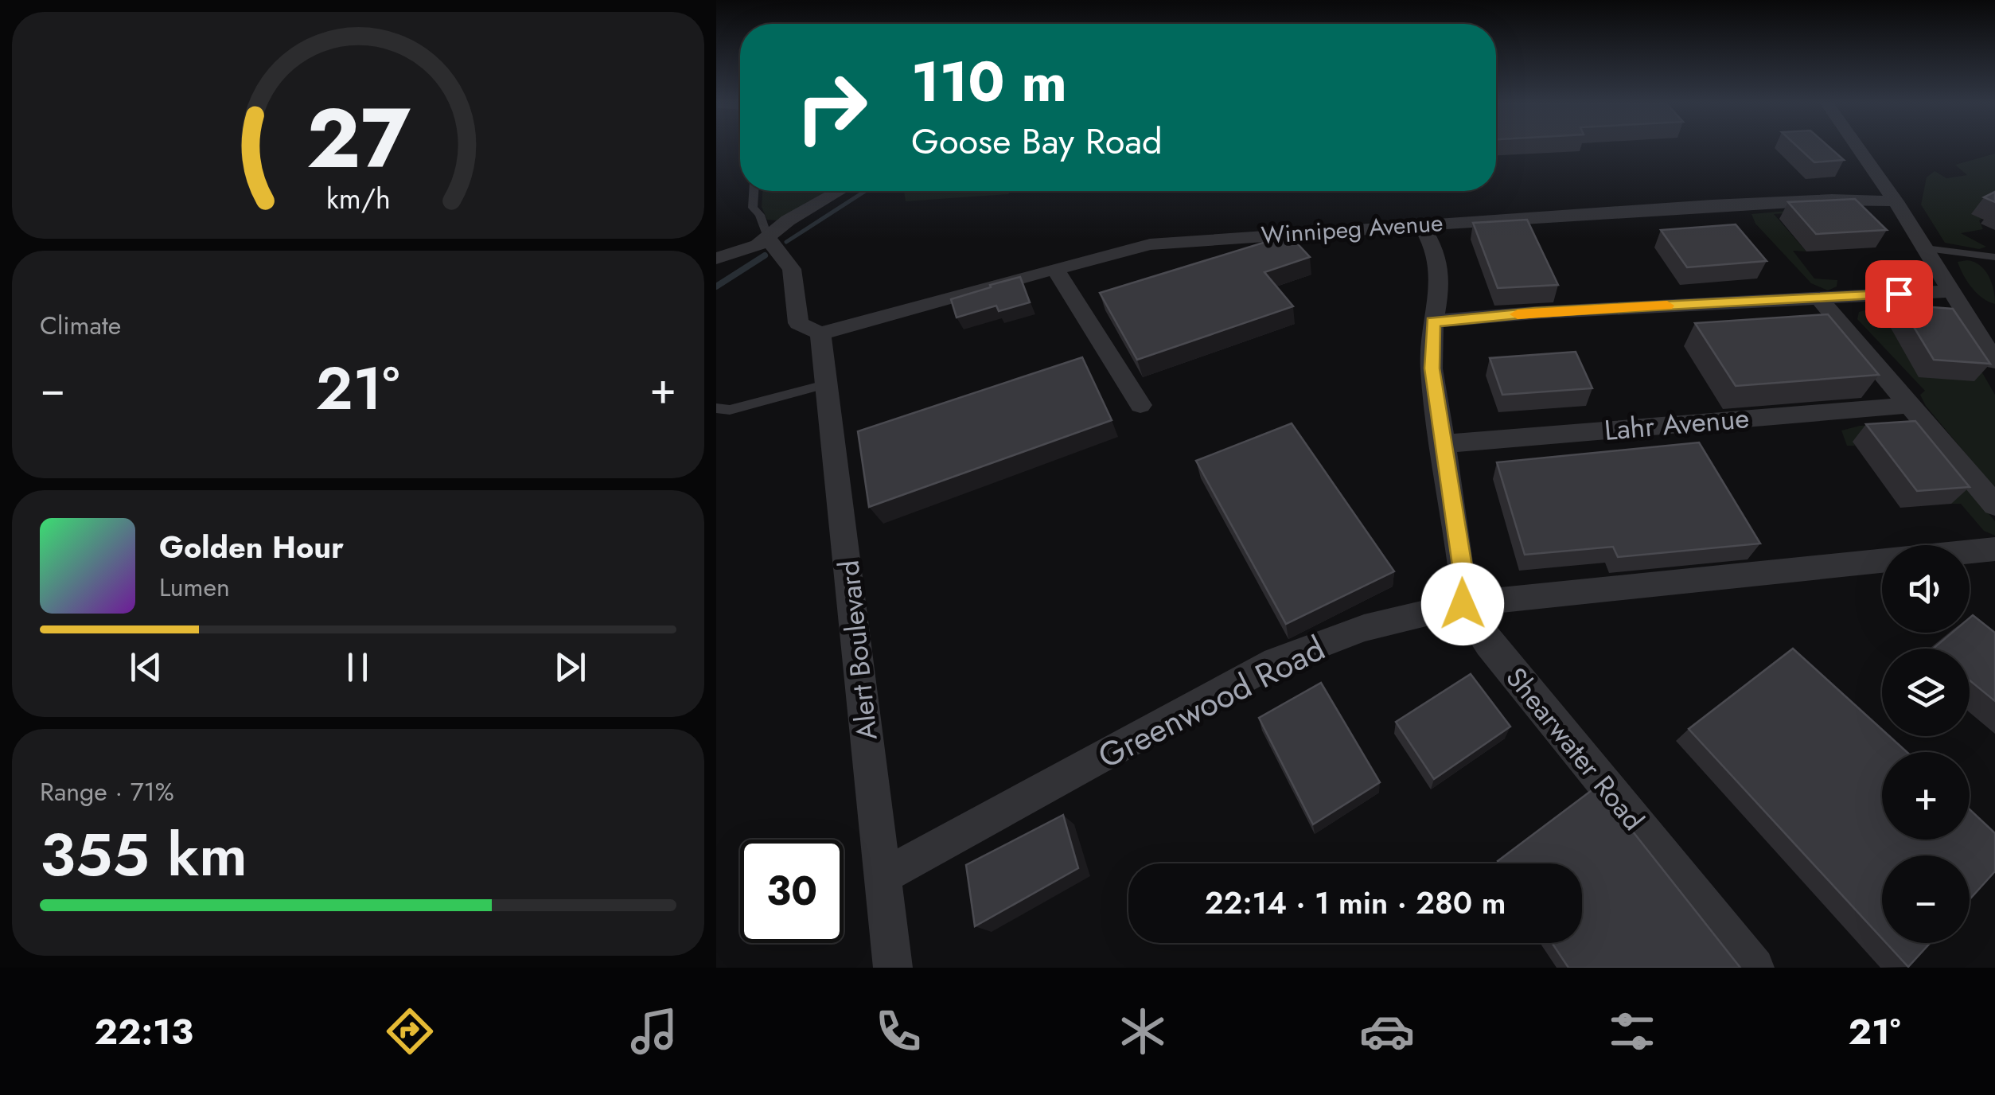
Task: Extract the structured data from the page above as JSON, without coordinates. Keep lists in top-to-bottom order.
{
  "streets": {
    "street": [
      "Winnipeg Avenue",
      "Lahr Avenue",
      "Alert Boulevard",
      "Greenwood Road",
      "Shearwater Road"
    ]
  },
  "crossings": [
    ["Winnipeg Avenue", "Alert Boulevard"],
    ["Alert Boulevard", "Greenwood Road"],
    ["Greenwood Road", "Shearwater Road"]
  ],
  "page": {
    "turn": ["110 m", "Goose Bay Road"],
    "tile": [
      "Climate",
      ["Range · 71%", "355 km"]
    ],
    "heat": ["−", "21°", "+"],
    "song": ["Golden Hour", "Lumen"],
    "map_buttons": ["+", "−"],
    "limit": "30",
    "trip": "22:14 · 1 min · 280 m",
    "tabs": ["22:13", "21°"],
    "gauge": ["27", "km/h"]
  }
}
